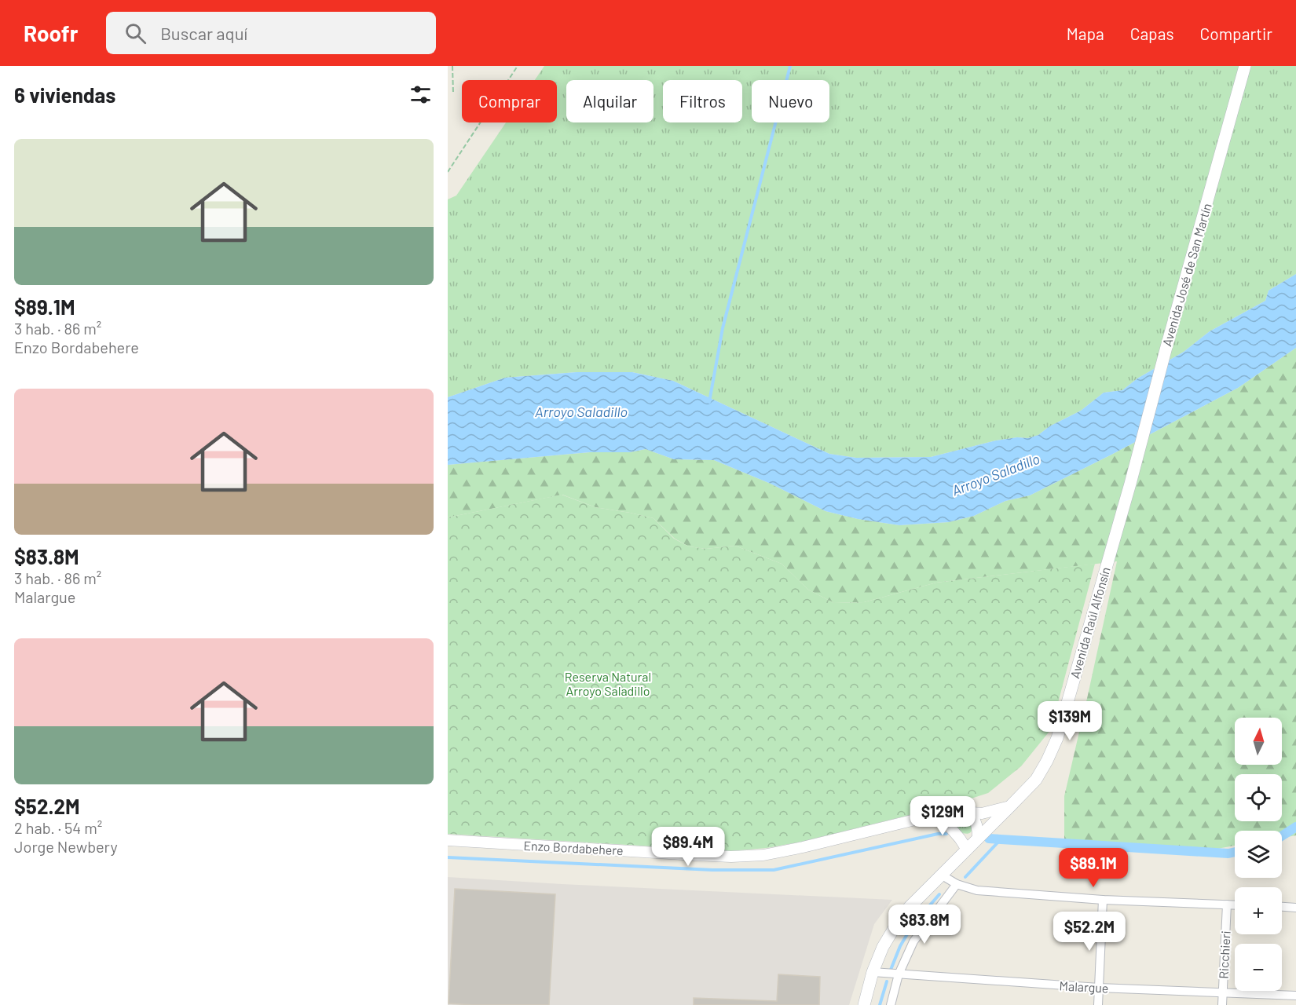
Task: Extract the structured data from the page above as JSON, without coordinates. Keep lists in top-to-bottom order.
{
  "streets": {
    "main road": ["Avenida José de San Martín", "Avenida Raúl Alfonsín"],
    "street": ["Enzo Bordabehere", "Ricchieri", "Malargue"]
  },
  "crossings": [
    ["Avenida José de San Martín", "Avenida Raúl Alfonsín"],
    ["Avenida Raúl Alfonsín", "Enzo Bordabehere"],
    ["Avenida Raúl Alfonsín", "Malargue"],
    ["Ricchieri", "Malargue"]
  ],
  "water": ["Arroyo Saladillo"],
  "parks": ["Reserva Natural Arroyo Saladillo"],
  "north": "top",
  "page": {
    "header": "Roofr",
    "search": "Buscar aquí",
    "nav": ["Mapa", "Capas", "Compartir"],
    "heading": "6 viviendas",
    "chip": [
      "Comprar",
      "Alquilar",
      "Filtros",
      "Nuevo"
    ],
    "list": [
      {
        "name": "$89.1M",
        "note": "3 hab. · 86 m² · Enzo Bordabehere"
      },
      {
        "name": "$83.8M",
        "note": "3 hab. · 86 m² · Malargue"
      },
      {
        "name": "$52.2M",
        "note": "2 hab. · 54 m² · Jorge Newbery"
      }
    ],
    "price": [
      "$139M",
      "$129M",
      "$89.4M",
      "$89.1M",
      "$83.8M",
      "$52.2M"
    ],
    "map_buttons": ["+", "−"]
  }
}
